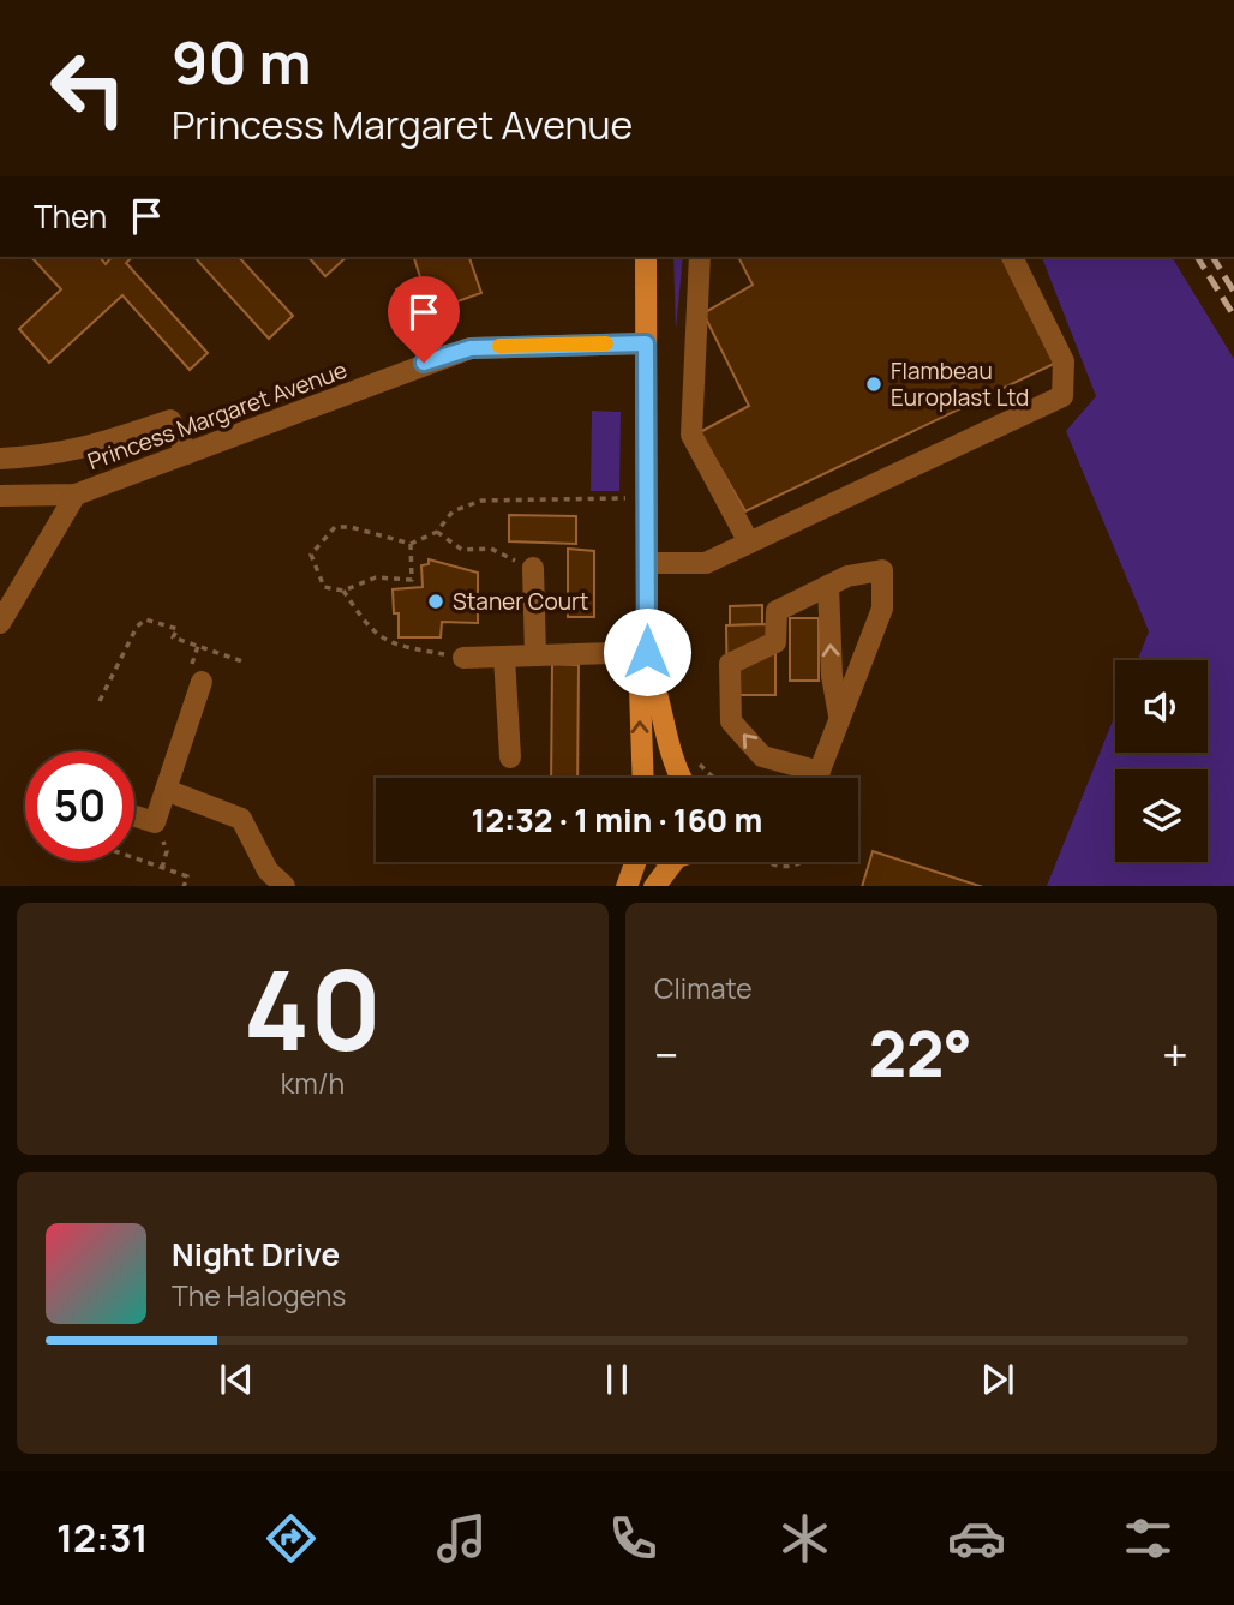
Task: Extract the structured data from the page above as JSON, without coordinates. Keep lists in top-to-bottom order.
{
  "streets": {
    "street": ["Princess Margaret Avenue"]
  },
  "places": ["Flambeau Europlast Ltd", "Staner Court"],
  "page": {
    "turn": ["90 m", "Princess Margaret Avenue"],
    "then": "Then",
    "limit": "50",
    "trip": "12:32 · 1 min · 160 m",
    "tile": [
      ["40", "km/h"],
      "Climate"
    ],
    "heat": ["−", "22°", "+"],
    "song": ["Night Drive", "The Halogens"],
    "tabs": "12:31"
  }
}
